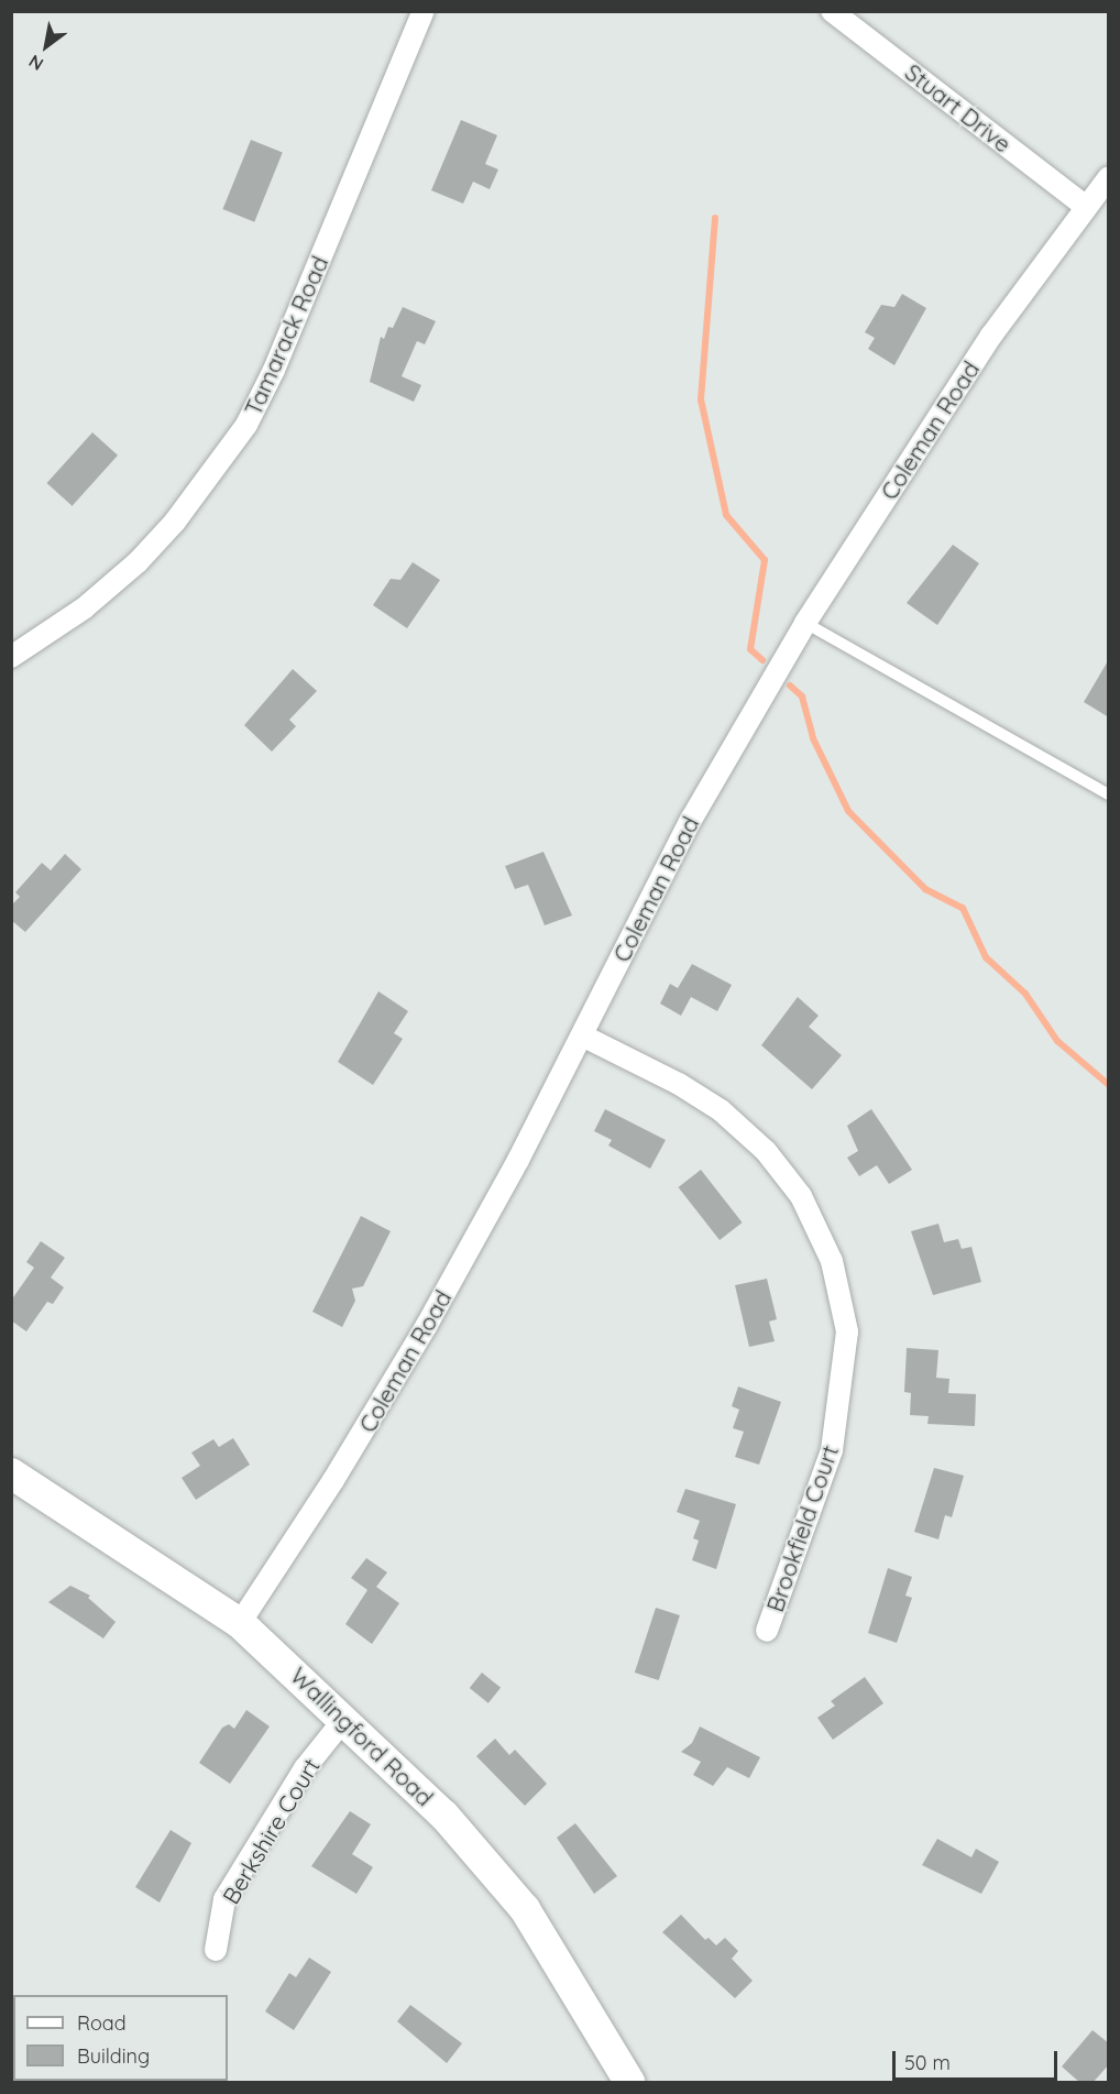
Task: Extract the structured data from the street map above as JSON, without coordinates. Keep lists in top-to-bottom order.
{
  "streets": {
    "street": [
      "Stuart Drive",
      "Tamarack Road",
      "Coleman Road",
      "Brookfield Court",
      "Wallingford Road",
      "Berkshire Court"
    ]
  },
  "crossings": [
    ["Stuart Drive", "Coleman Road"],
    ["Coleman Road", "Brookfield Court"],
    ["Coleman Road", "Wallingford Road"],
    ["Wallingford Road", "Berkshire Court"]
  ],
  "legend": ["Road", "Building"],
  "scale_bar": "50 m",
  "north": "bottom left"
}
